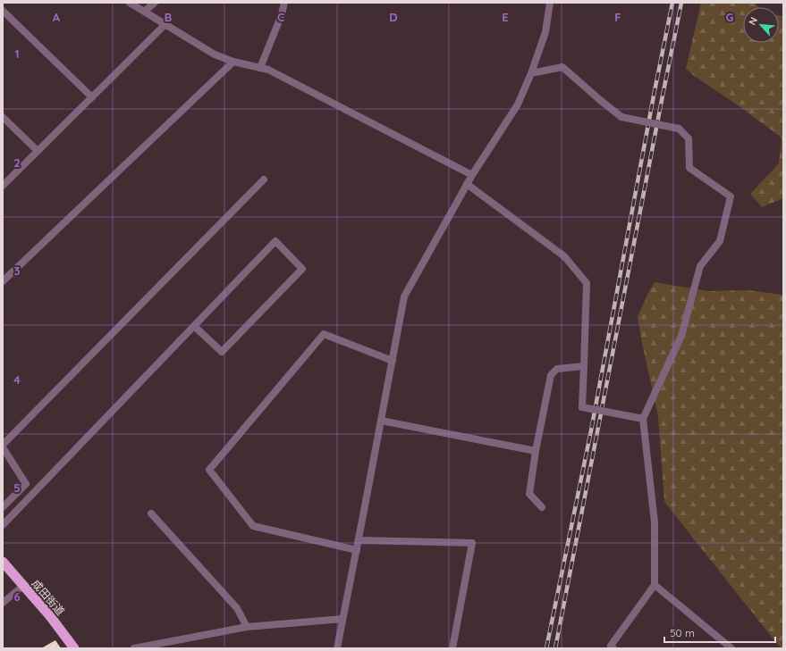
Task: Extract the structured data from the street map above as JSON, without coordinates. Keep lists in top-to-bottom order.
{
  "streets": {
    "highway": ["成田街道"]
  },
  "scale_bar": "50 m",
  "north": "top left",
  "grid": {
    "columns": [
      "A",
      "B",
      "C",
      "D",
      "E",
      "F",
      "G"
    ],
    "rows": [
      "1",
      "2",
      "3",
      "4",
      "5",
      "6"
    ]
  }
}
